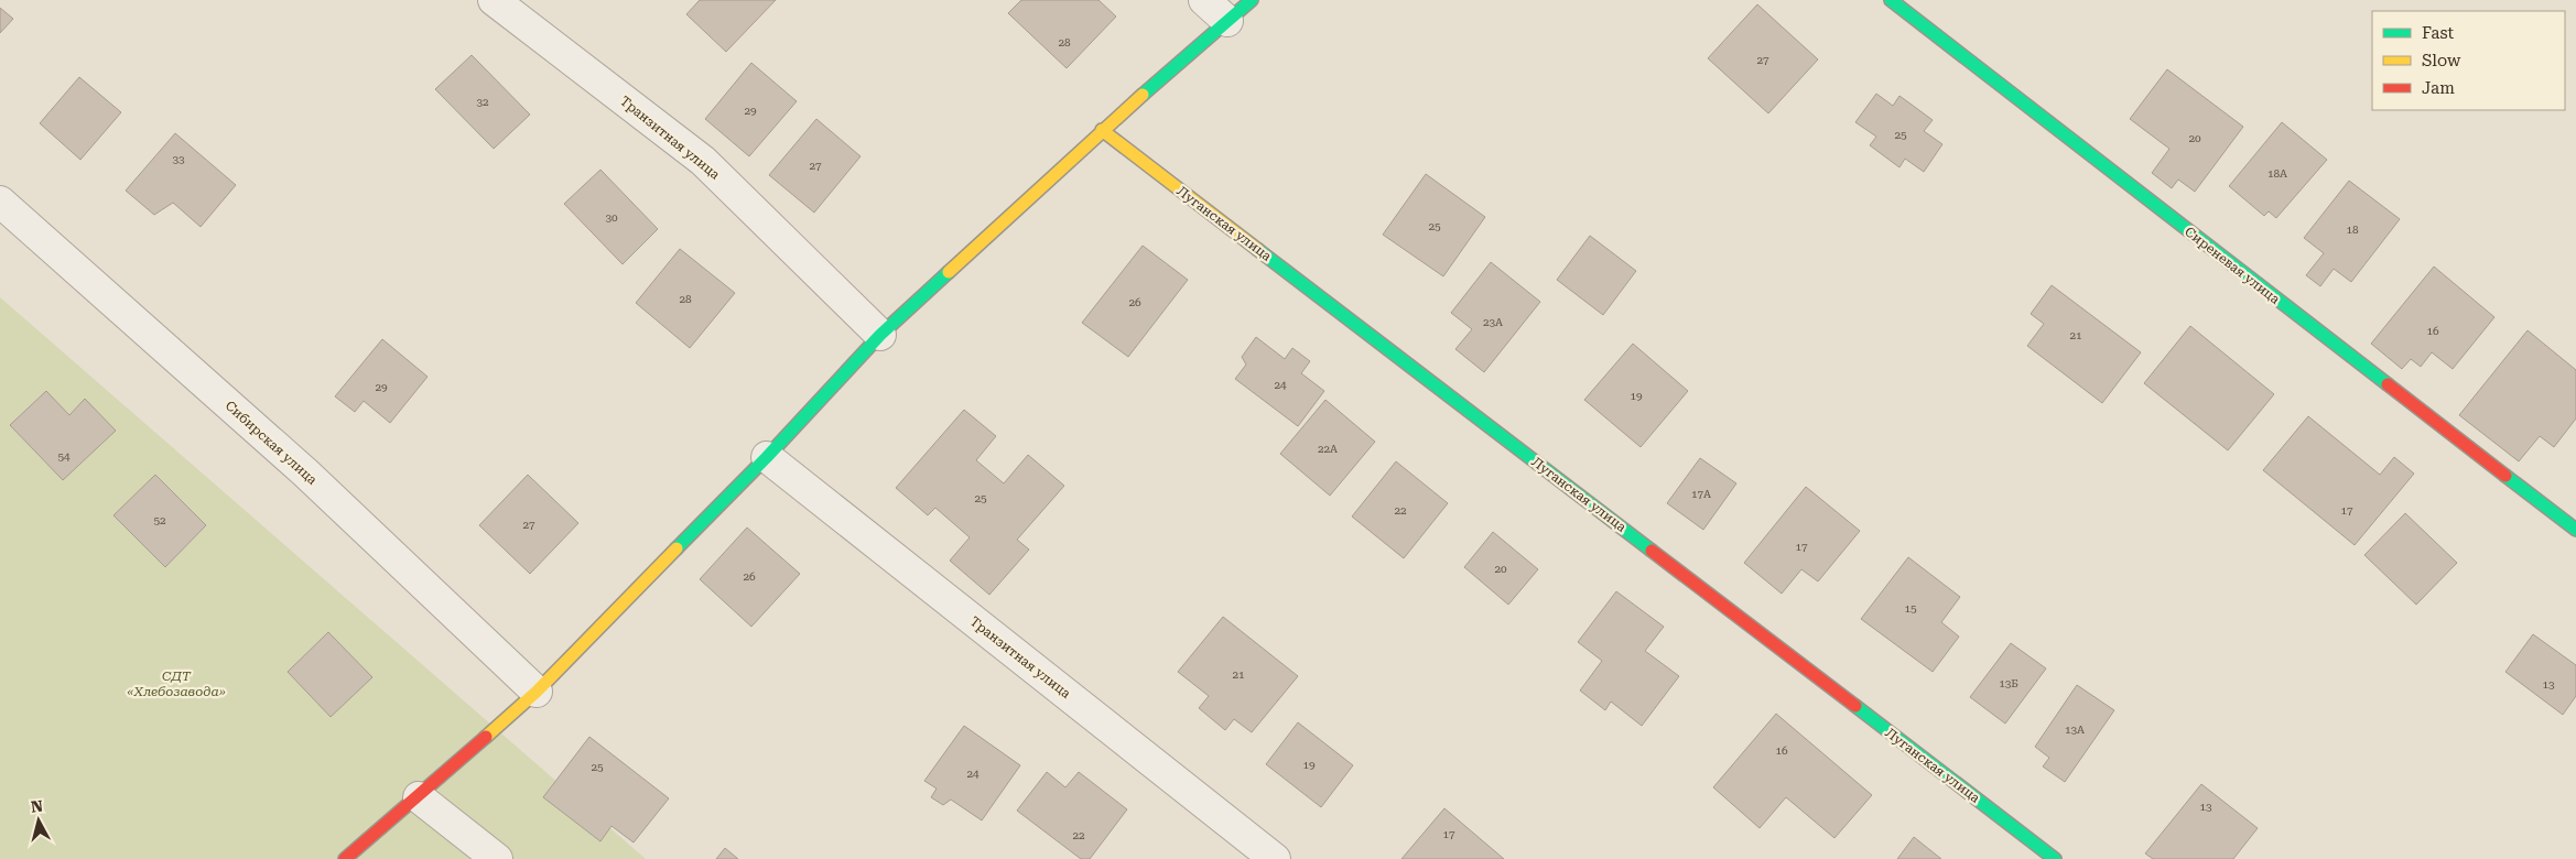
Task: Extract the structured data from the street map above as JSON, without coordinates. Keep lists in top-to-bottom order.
{
  "streets": {
    "street": [
      "Транзитная улица",
      "Луганская улица",
      "Сиреневая улица",
      "Сибирская улица"
    ]
  },
  "parks": ["СДТ «Хлебозавода»"],
  "house_numbers": [
    "28",
    "27",
    "32",
    "29",
    "25",
    "20",
    "33",
    "27",
    "18А",
    "30",
    "25",
    "18",
    "28",
    "26",
    "23А",
    "16",
    "21",
    "24",
    "29",
    "19",
    "22А",
    "54",
    "17А",
    "25",
    "22",
    "17",
    "52",
    "27",
    "17",
    "20",
    "26",
    "15",
    "21",
    "13Б",
    "13",
    "13А",
    "16",
    "19",
    "25",
    "24",
    "13",
    "17",
    "22"
  ],
  "legend": ["Fast", "Slow", "Jam"],
  "north": "top"
}
